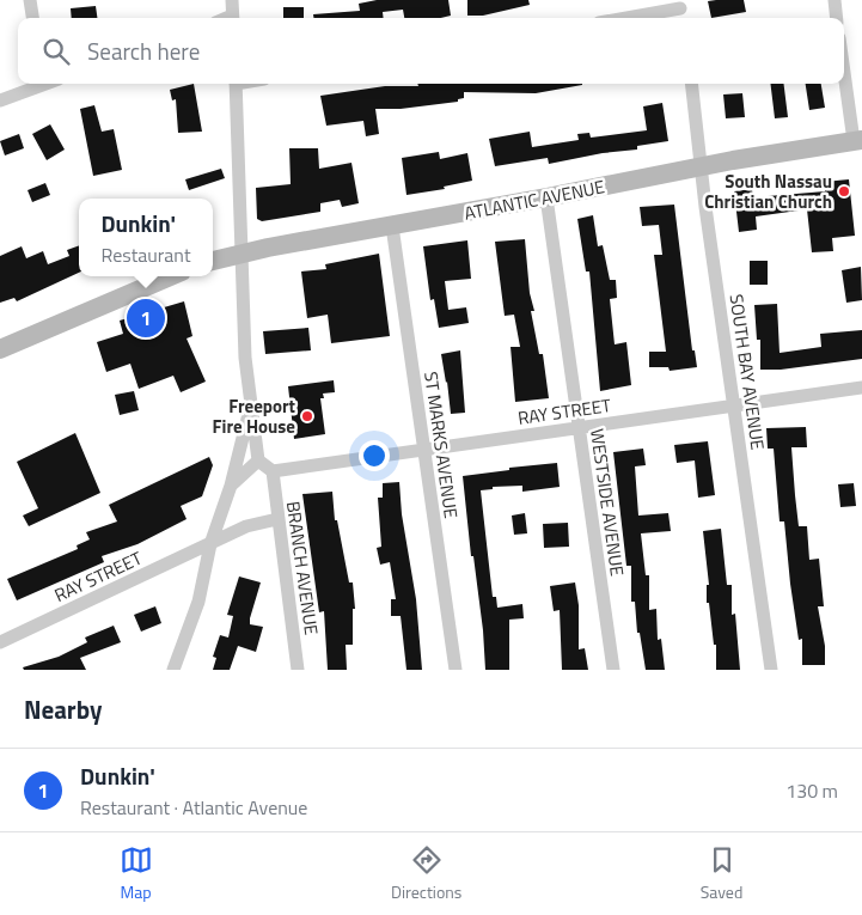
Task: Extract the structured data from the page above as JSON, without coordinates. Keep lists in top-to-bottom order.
{
  "streets": {
    "main road": ["ATLANTIC AVENUE"],
    "street": [
      "SOUTH BAY AVENUE",
      "RAY STREET",
      "ST MARKS AVENUE",
      "WESTSIDE AVENUE",
      "BRANCH AVENUE"
    ]
  },
  "crossings": [
    ["ATLANTIC AVENUE", "SOUTH BAY AVENUE"],
    ["ATLANTIC AVENUE", "ST MARKS AVENUE"],
    ["ATLANTIC AVENUE", "WESTSIDE AVENUE"],
    ["SOUTH BAY AVENUE", "RAY STREET"],
    ["RAY STREET", "ST MARKS AVENUE"],
    ["RAY STREET", "WESTSIDE AVENUE"],
    ["RAY STREET", "BRANCH AVENUE"]
  ],
  "places": ["South Nassau Christian Church", "Freeport Fire House"],
  "page": {
    "search": "Search here",
    "popup": ["Dunkin'", "Restaurant"],
    "pins": "1",
    "heading": "Nearby",
    "list": [
      {
        "mark": "1",
        "name": "Dunkin'",
        "note": "Restaurant · Atlantic Avenue",
        "value": "130 m"
      }
    ],
    "nav": ["Map", "Directions", "Saved"]
  }
}
